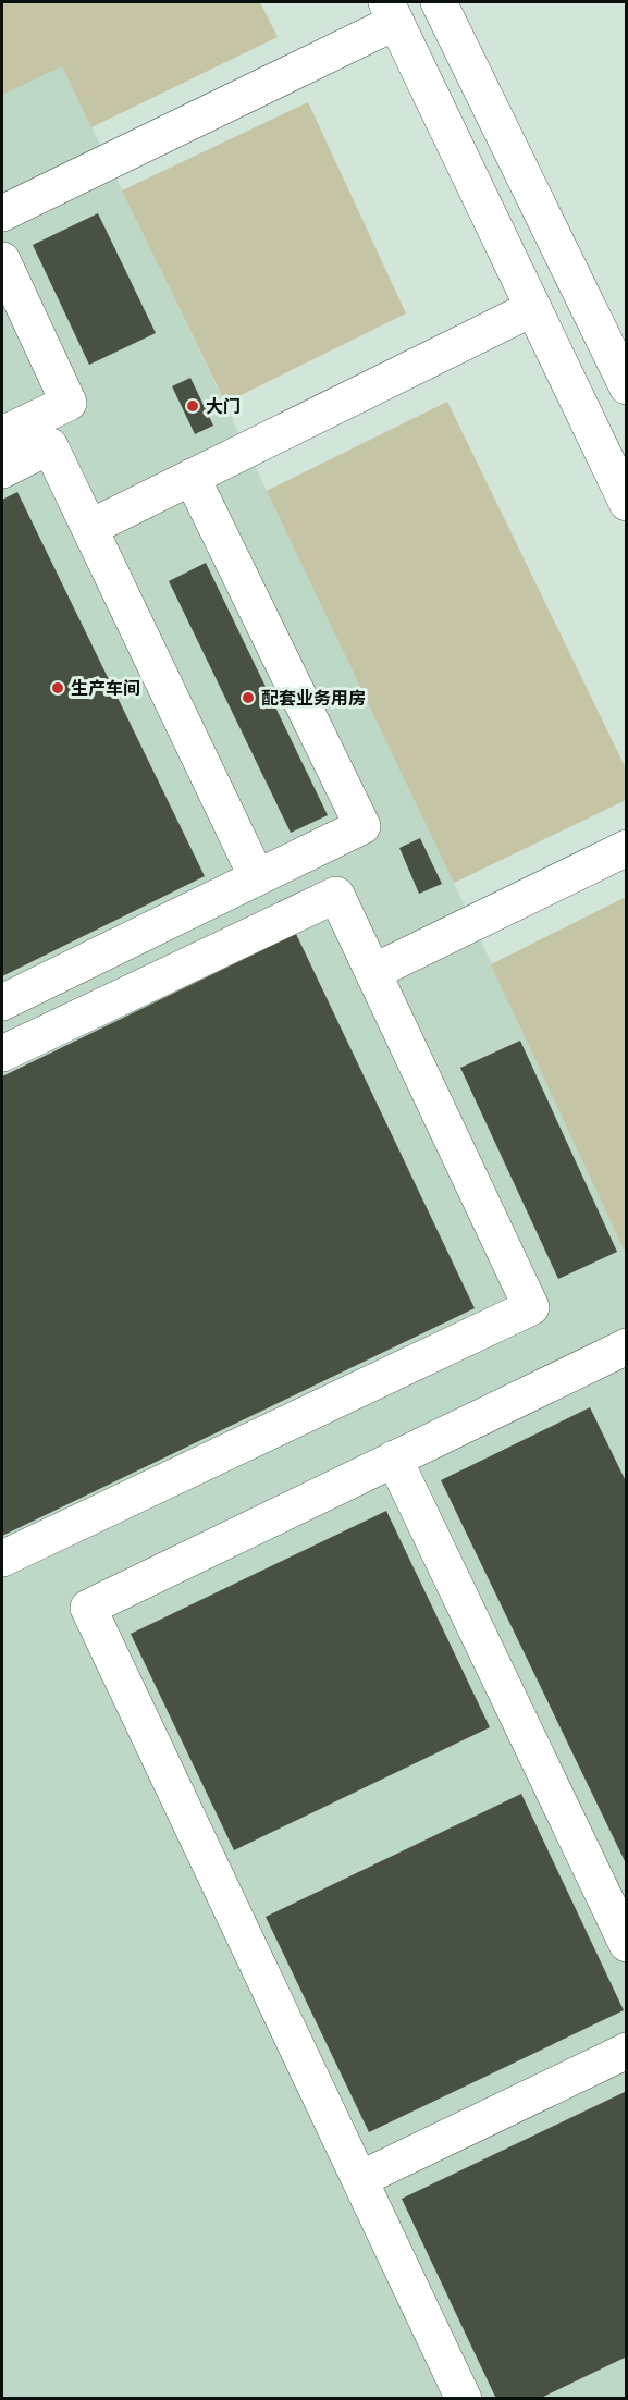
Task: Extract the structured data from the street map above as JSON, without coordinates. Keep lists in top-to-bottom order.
{
  "places": ["大门", "生产车间", "配套业务用房"]
}
